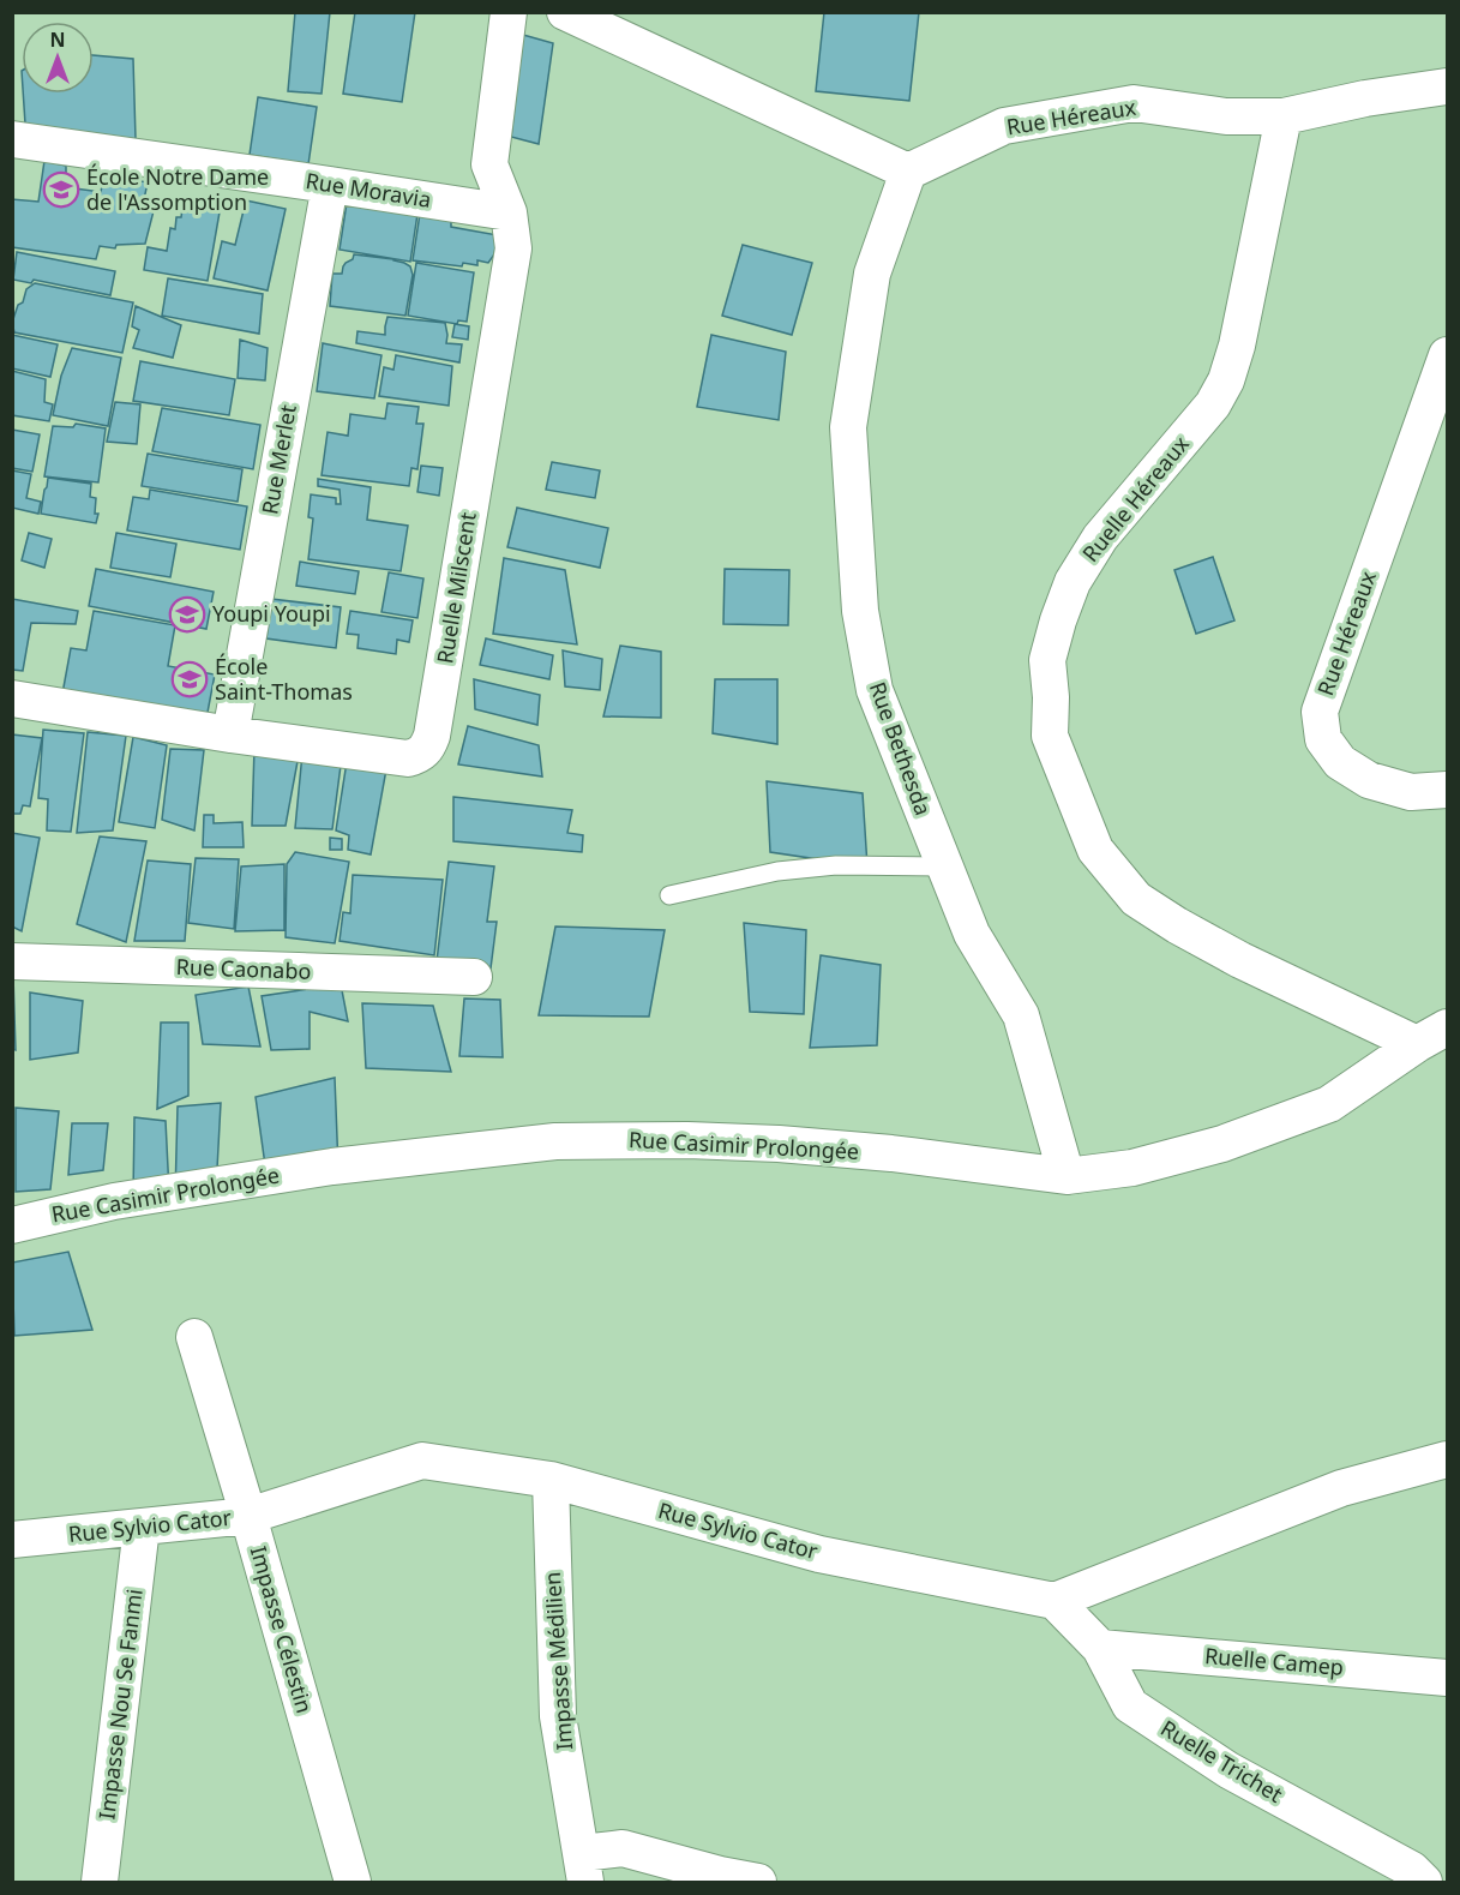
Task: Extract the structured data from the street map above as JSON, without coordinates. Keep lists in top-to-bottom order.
{
  "streets": {
    "street": [
      "Rue Héreaux",
      "Rue Moravia",
      "Rue Merlet",
      "Ruelle Héreaux",
      "Ruelle Milscent",
      "Rue Bethesda",
      "Rue Caonabo",
      "Rue Casimir Prolongée",
      "Rue Sylvio Cator",
      "Impasse Célestin",
      "Impasse Médilien",
      "Ruelle Camep",
      "Impasse Nou Se Fanmi",
      "Ruelle Trichet"
    ]
  },
  "crossings": [
    ["Rue Héreaux", "Ruelle Héreaux"],
    ["Rue Héreaux", "Rue Bethesda"],
    ["Rue Moravia", "Rue Merlet"],
    ["Rue Moravia", "Ruelle Milscent"],
    ["Rue Merlet", "Ruelle Milscent"],
    ["Ruelle Héreaux", "Rue Casimir Prolongée"],
    ["Rue Bethesda", "Rue Casimir Prolongée"],
    ["Rue Sylvio Cator", "Impasse Célestin"],
    ["Rue Sylvio Cator", "Impasse Médilien"],
    ["Rue Sylvio Cator", "Impasse Nou Se Fanmi"],
    ["Rue Sylvio Cator", "Ruelle Trichet"],
    ["Ruelle Camep", "Ruelle Trichet"]
  ],
  "places": {
    "school or university": ["École Notre Dame de l'Assomption", "Youpi Youpi", "École Saint-Thomas"]
  },
  "north": "top"
}
